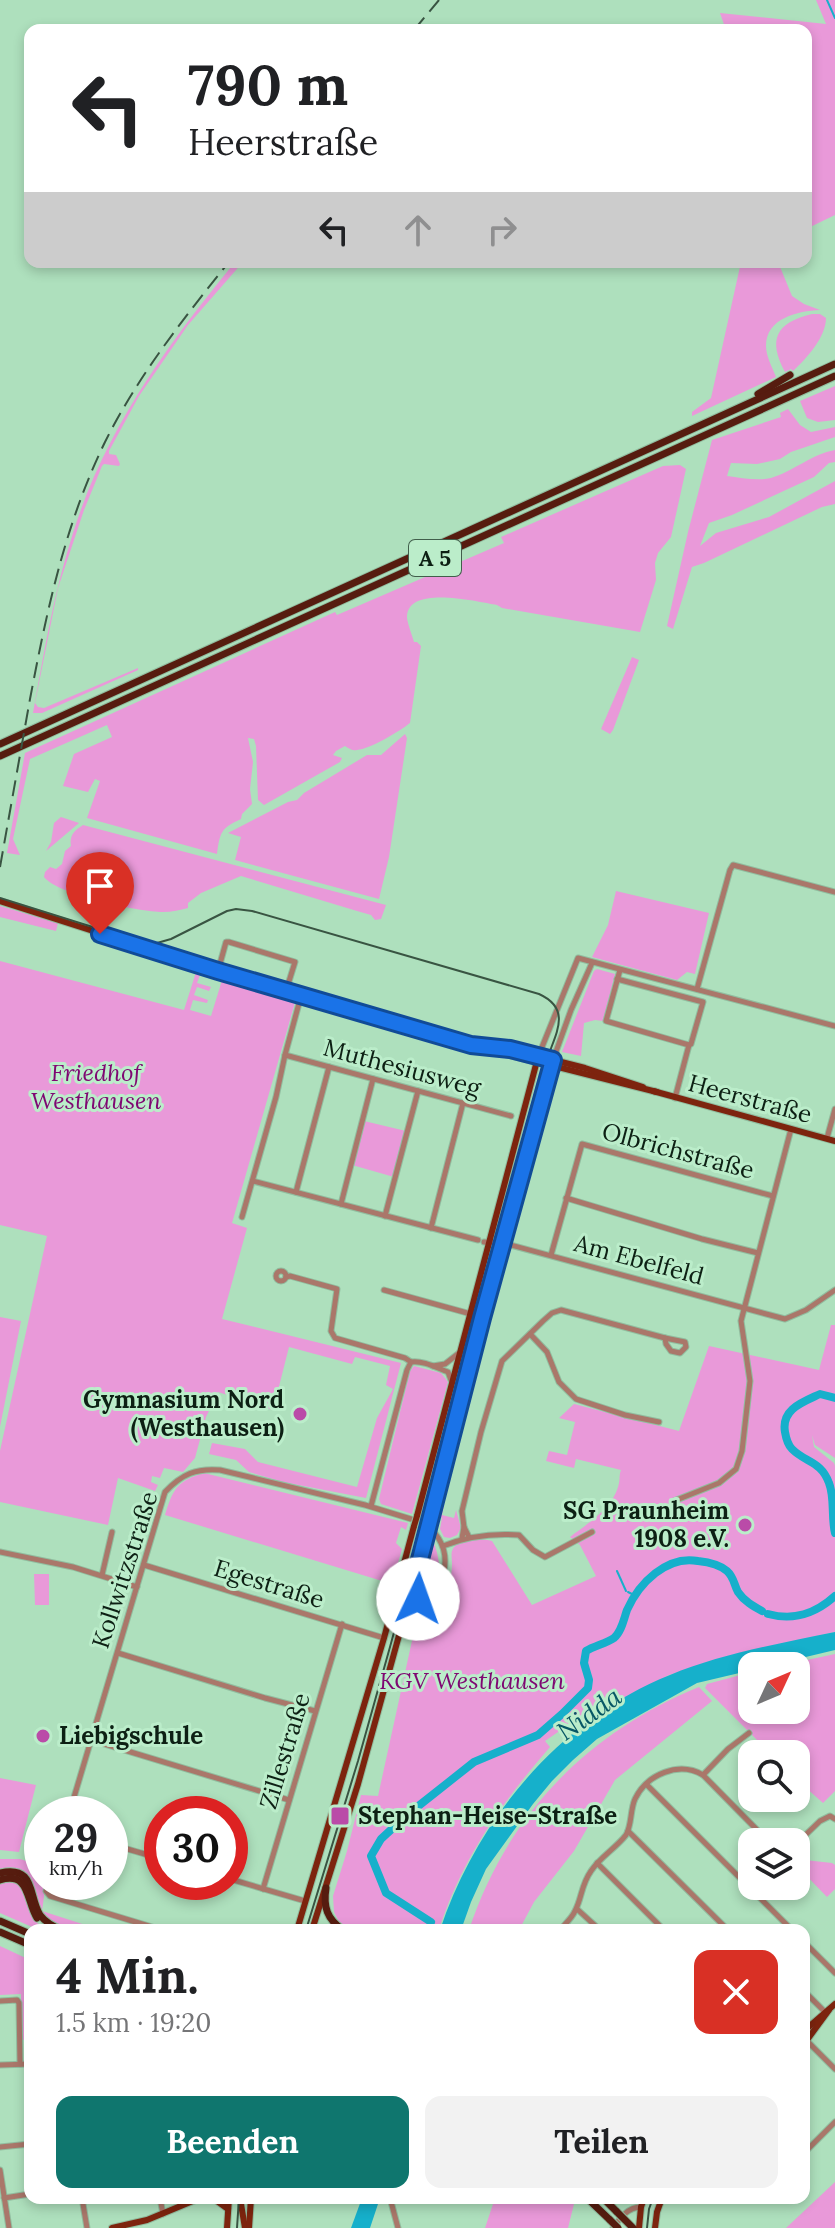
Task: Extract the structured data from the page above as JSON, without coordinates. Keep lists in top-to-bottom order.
{
  "streets": {
    "highway": ["A 5"],
    "main road": ["Heerstraße"],
    "street": [
      "Muthesiusweg",
      "Olbrichstraße",
      "Am Ebelfeld",
      "Kollwitzstraße",
      "Egestraße",
      "Zillestraße"
    ]
  },
  "crossings": [
    ["Olbrichstraße", "Am Ebelfeld"],
    ["Kollwitzstraße", "Egestraße"],
    ["Egestraße", "Zillestraße"]
  ],
  "water": ["Nidda"],
  "parks": ["Friedhof Westhausen", "KGV Westhausen"],
  "places": {
    "other": ["Gymnasium Nord (Westhausen)", "SG Praunheim 1908 e.V.", "Liebigschule"],
    "transit": ["Stephan-Heise-Straße"]
  },
  "north": "top right",
  "page": {
    "turn": ["790 m", "Heerstraße"],
    "speed": "29 km/h",
    "limit": "30",
    "heading": ["4 Min.", "1.5 km · 19:20"],
    "buttons": ["Beenden", "Teilen"]
  }
}
